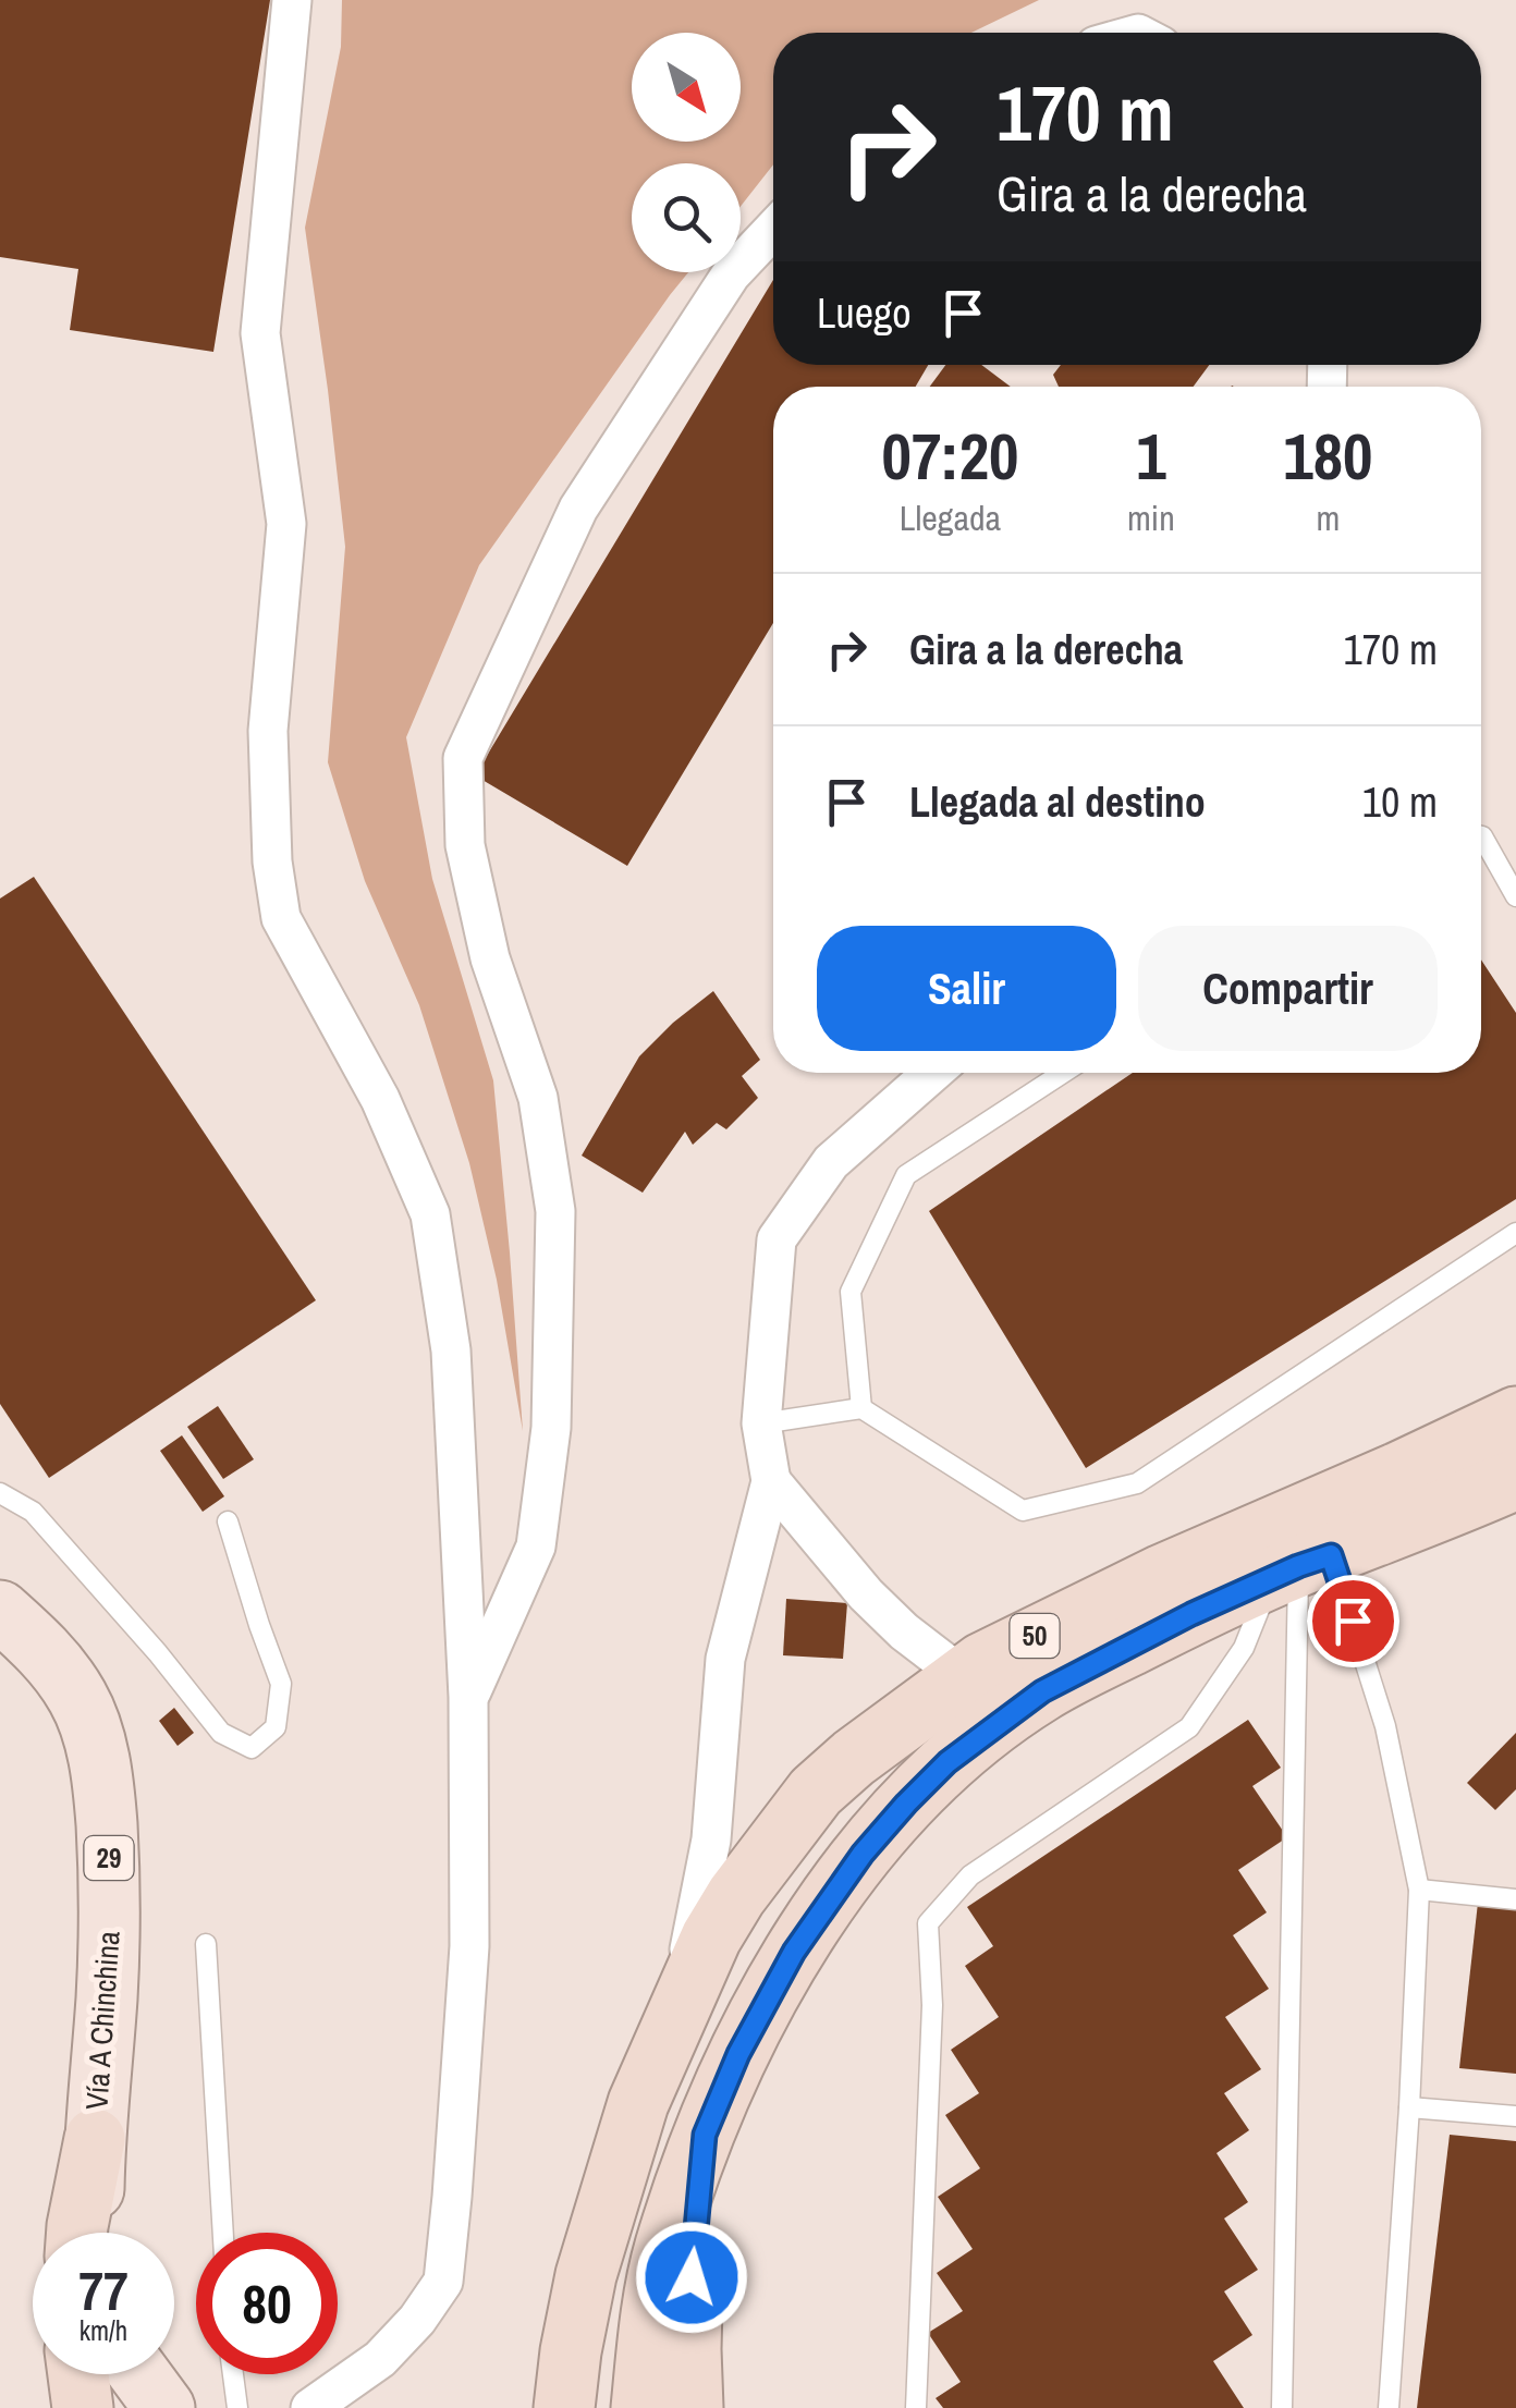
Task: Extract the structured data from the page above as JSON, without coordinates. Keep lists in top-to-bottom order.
{
  "streets": {
    "highway": ["50"],
    "main road": ["29", "Vía A Chinchina"]
  },
  "north": "bottom right",
  "page": {
    "turn": ["170 m", "Gira a la derecha"],
    "then": "Luego",
    "eta": [
      "07:20",
      "Llegada",
      "1",
      "min",
      "180",
      "m"
    ],
    "list": [
      {
        "name": "Gira a la derecha",
        "value": "170 m"
      },
      {
        "name": "Llegada al destino",
        "value": "10 m"
      }
    ],
    "buttons": ["Salir", "Compartir"],
    "speed": "77 km/h",
    "limit": "80"
  }
}
